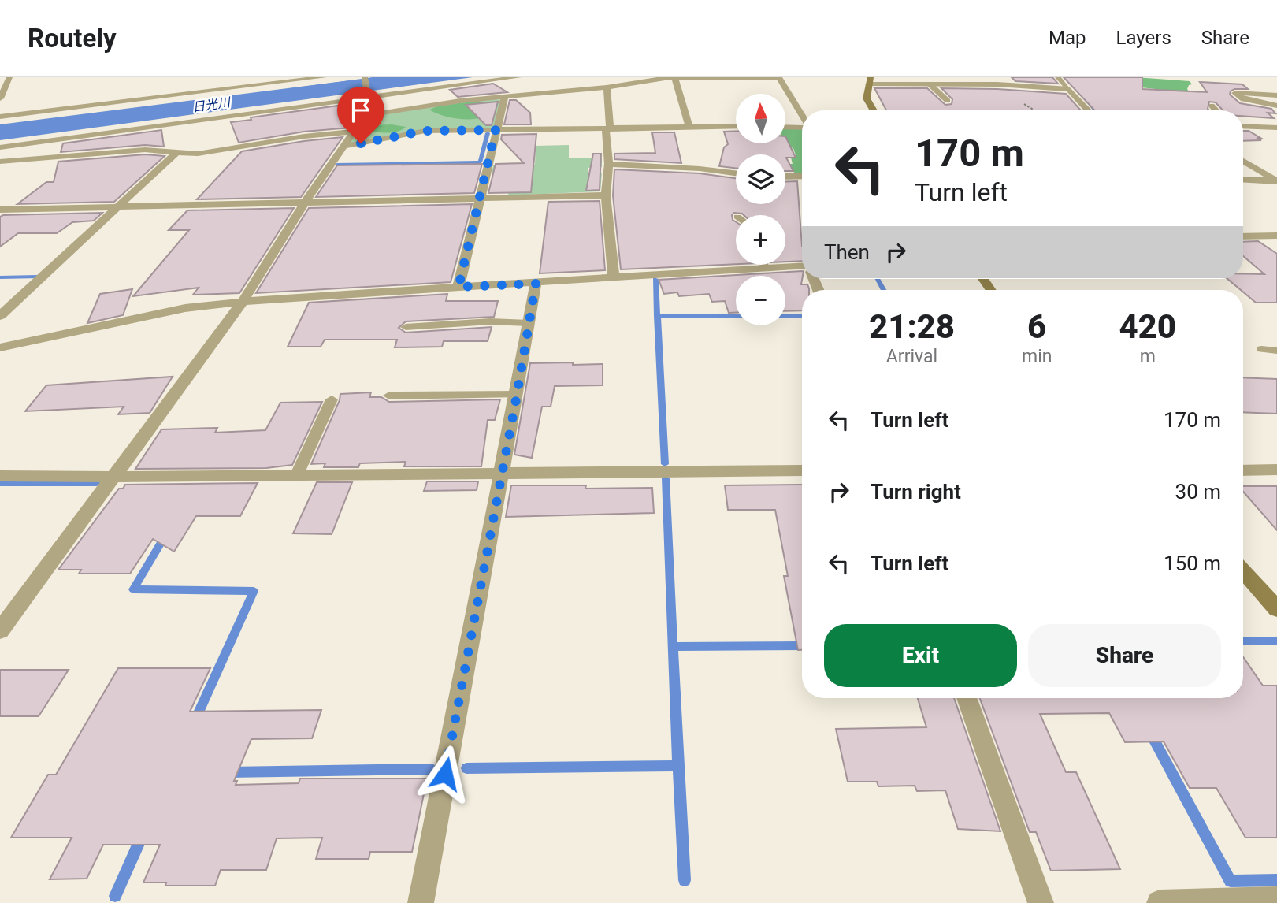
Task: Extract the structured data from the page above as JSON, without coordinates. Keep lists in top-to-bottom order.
{
  "water": ["日光川"],
  "north": "top",
  "page": {
    "header": "Routely",
    "nav": ["Map", "Layers", "Share"],
    "map_buttons": ["+", "−"],
    "turn": ["170 m", "Turn left"],
    "then": "Then",
    "eta": [
      "21:28",
      "Arrival",
      "6",
      "min",
      "420",
      "m"
    ],
    "list": [
      {
        "name": "Turn left",
        "value": "170 m"
      },
      {
        "name": "Turn right",
        "value": "30 m"
      },
      {
        "name": "Turn left",
        "value": "150 m"
      }
    ],
    "buttons": ["Exit", "Share"]
  }
}
